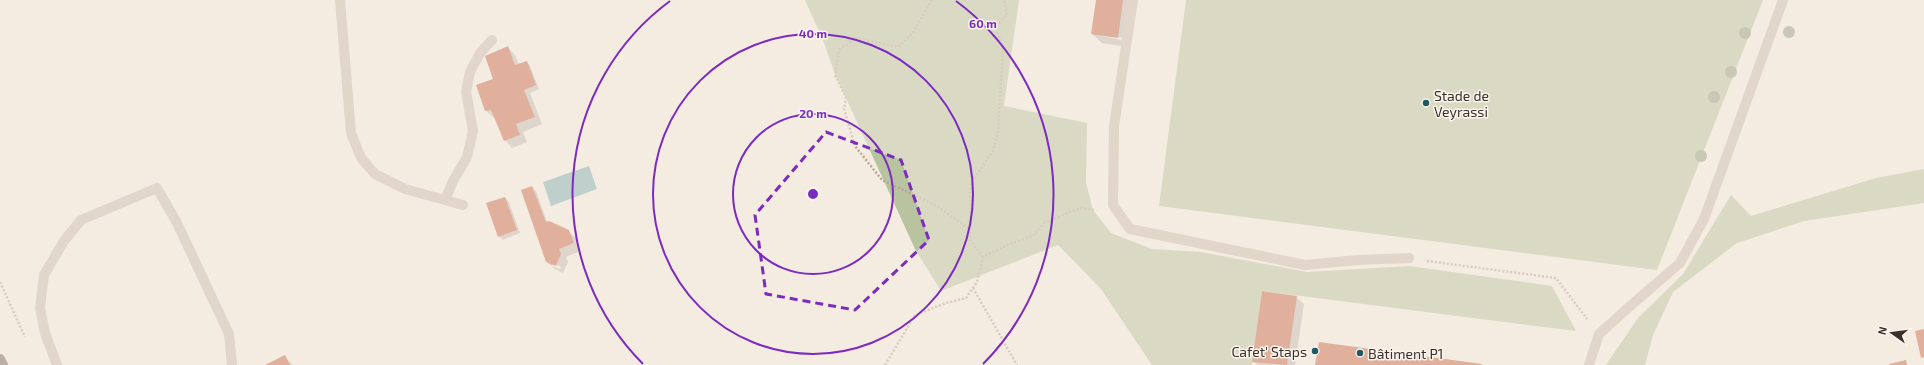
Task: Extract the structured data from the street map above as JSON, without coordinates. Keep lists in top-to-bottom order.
{
  "places": ["Stade de Veyrassi", "Cafet' Staps", "Bâtiment P1"],
  "north": "left",
  "rings": ["60 m", "40 m", "20 m"]
}
